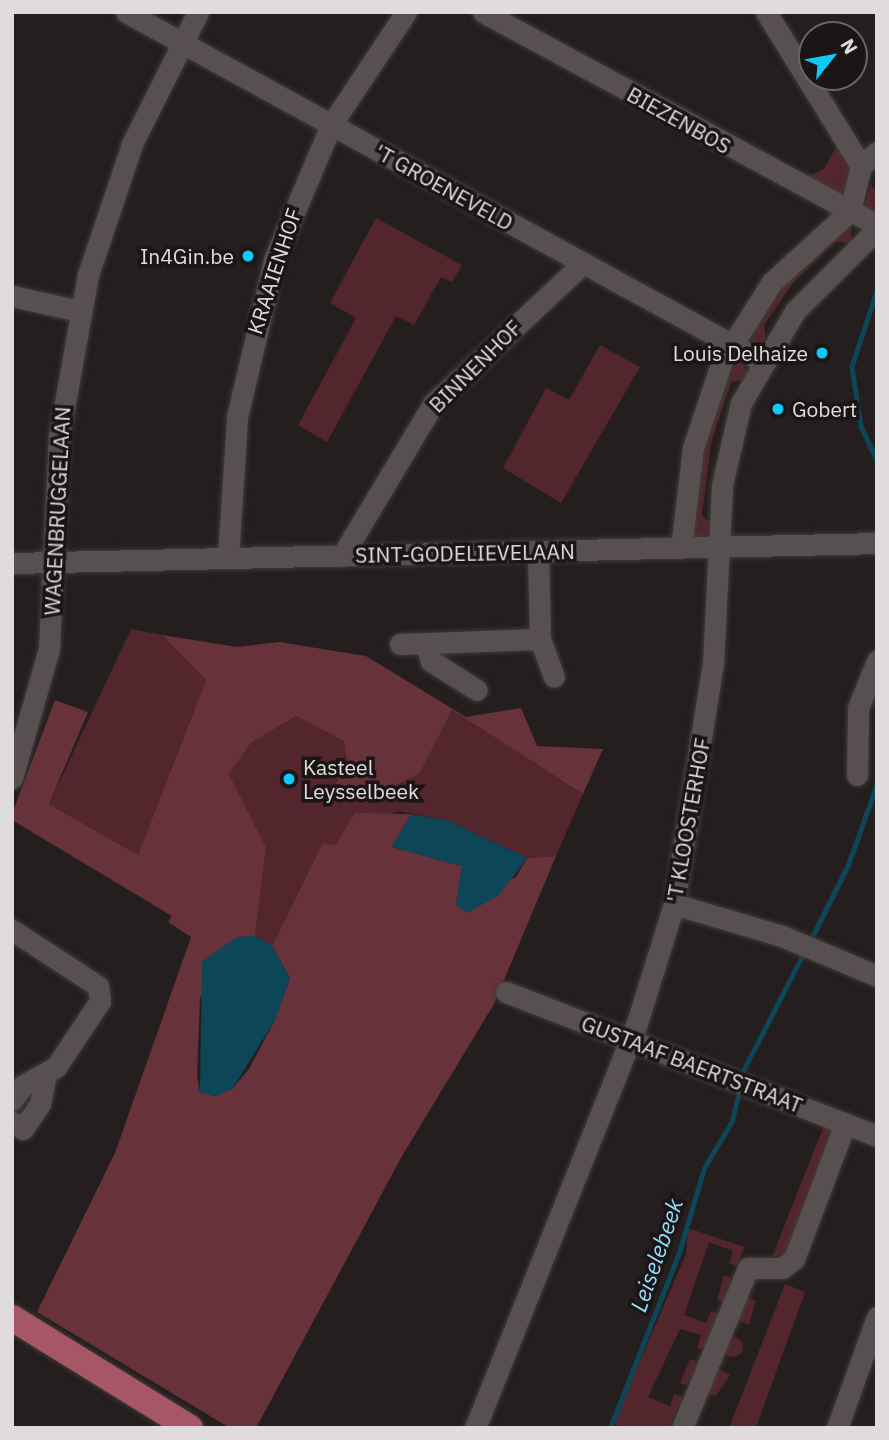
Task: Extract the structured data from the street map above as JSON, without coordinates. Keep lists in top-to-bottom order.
{
  "streets": {
    "street": [
      "BIEZENBOS",
      "'T GROENEVELD",
      "KRAAIENHOF",
      "BINNENHOF",
      "WAGENBRUGGELAAN",
      "SINT-GODELIEVELAAN",
      "'T KLOOSTERHOF",
      "GUSTAAF BAERTSTRAAT"
    ]
  },
  "crossings": [
    ["BIEZENBOS", "'T KLOOSTERHOF"],
    ["'T GROENEVELD", "KRAAIENHOF"],
    ["'T GROENEVELD", "BINNENHOF"],
    ["'T GROENEVELD", "WAGENBRUGGELAAN"],
    ["'T GROENEVELD", "'T KLOOSTERHOF"],
    ["KRAAIENHOF", "SINT-GODELIEVELAAN"],
    ["BINNENHOF", "SINT-GODELIEVELAAN"],
    ["WAGENBRUGGELAAN", "SINT-GODELIEVELAAN"],
    ["SINT-GODELIEVELAAN", "'T KLOOSTERHOF"],
    ["'T KLOOSTERHOF", "GUSTAAF BAERTSTRAAT"]
  ],
  "water": ["Leiselebeek"],
  "places": [
    "In4Gin.be",
    "Louis Delhaize",
    "Gobert",
    "Kasteel Leysselbeek"
  ],
  "north": "top right"
}
